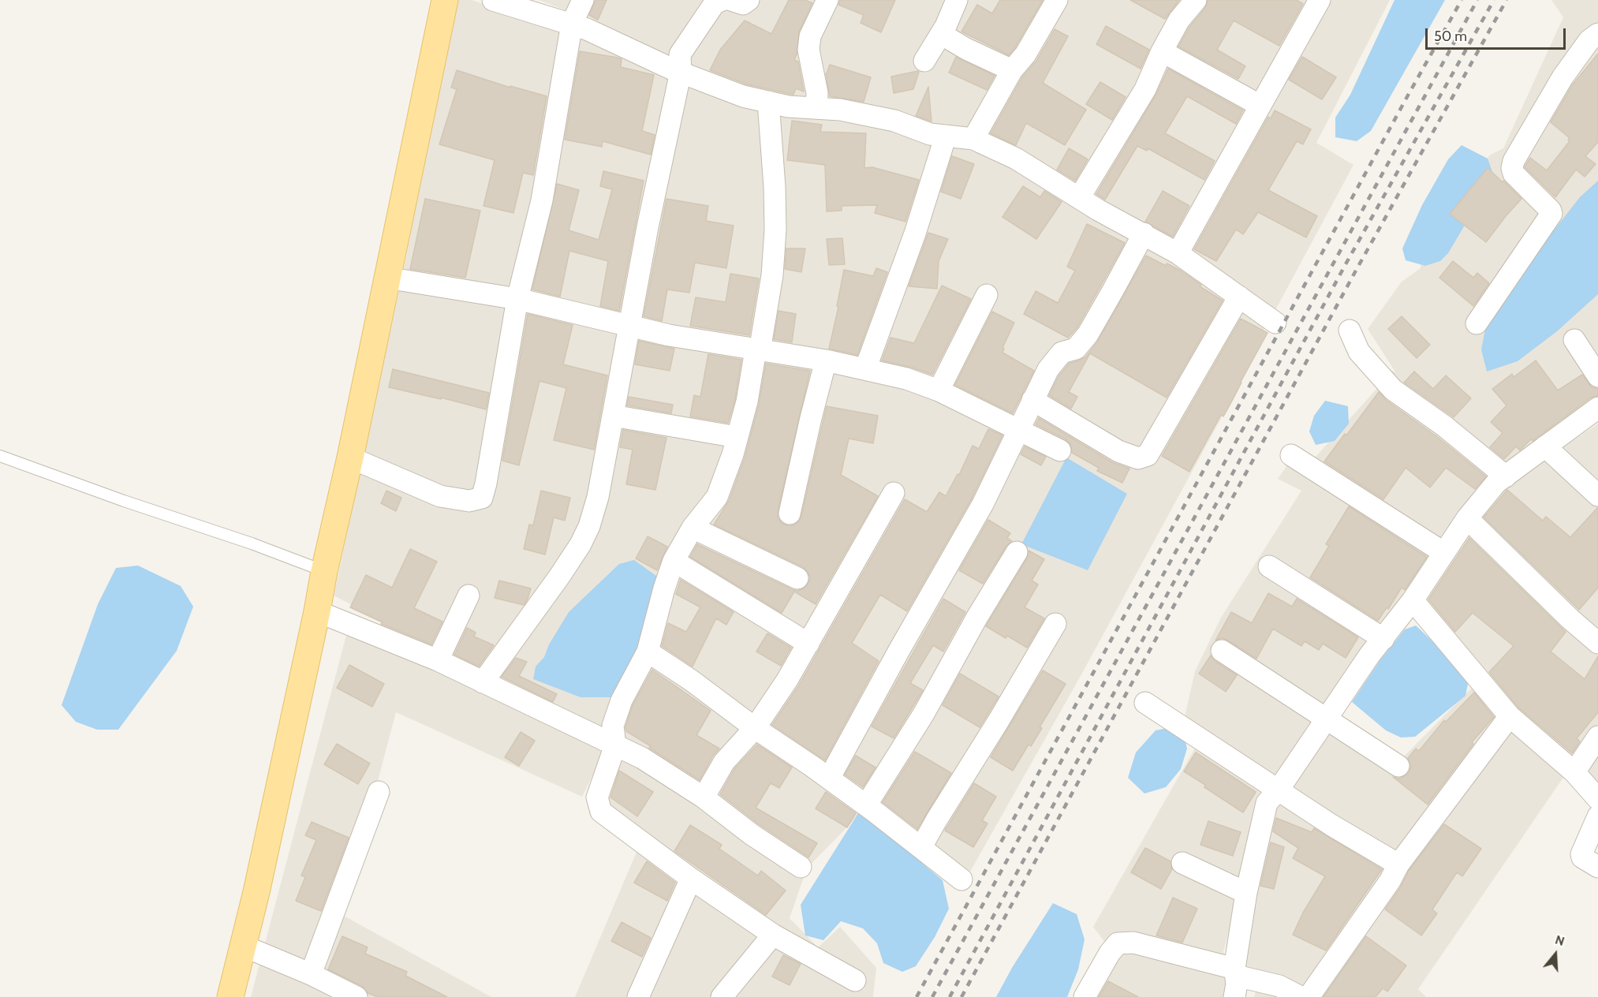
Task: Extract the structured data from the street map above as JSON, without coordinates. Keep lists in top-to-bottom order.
{
  "scale_bar": "50 m",
  "north": "top"
}
